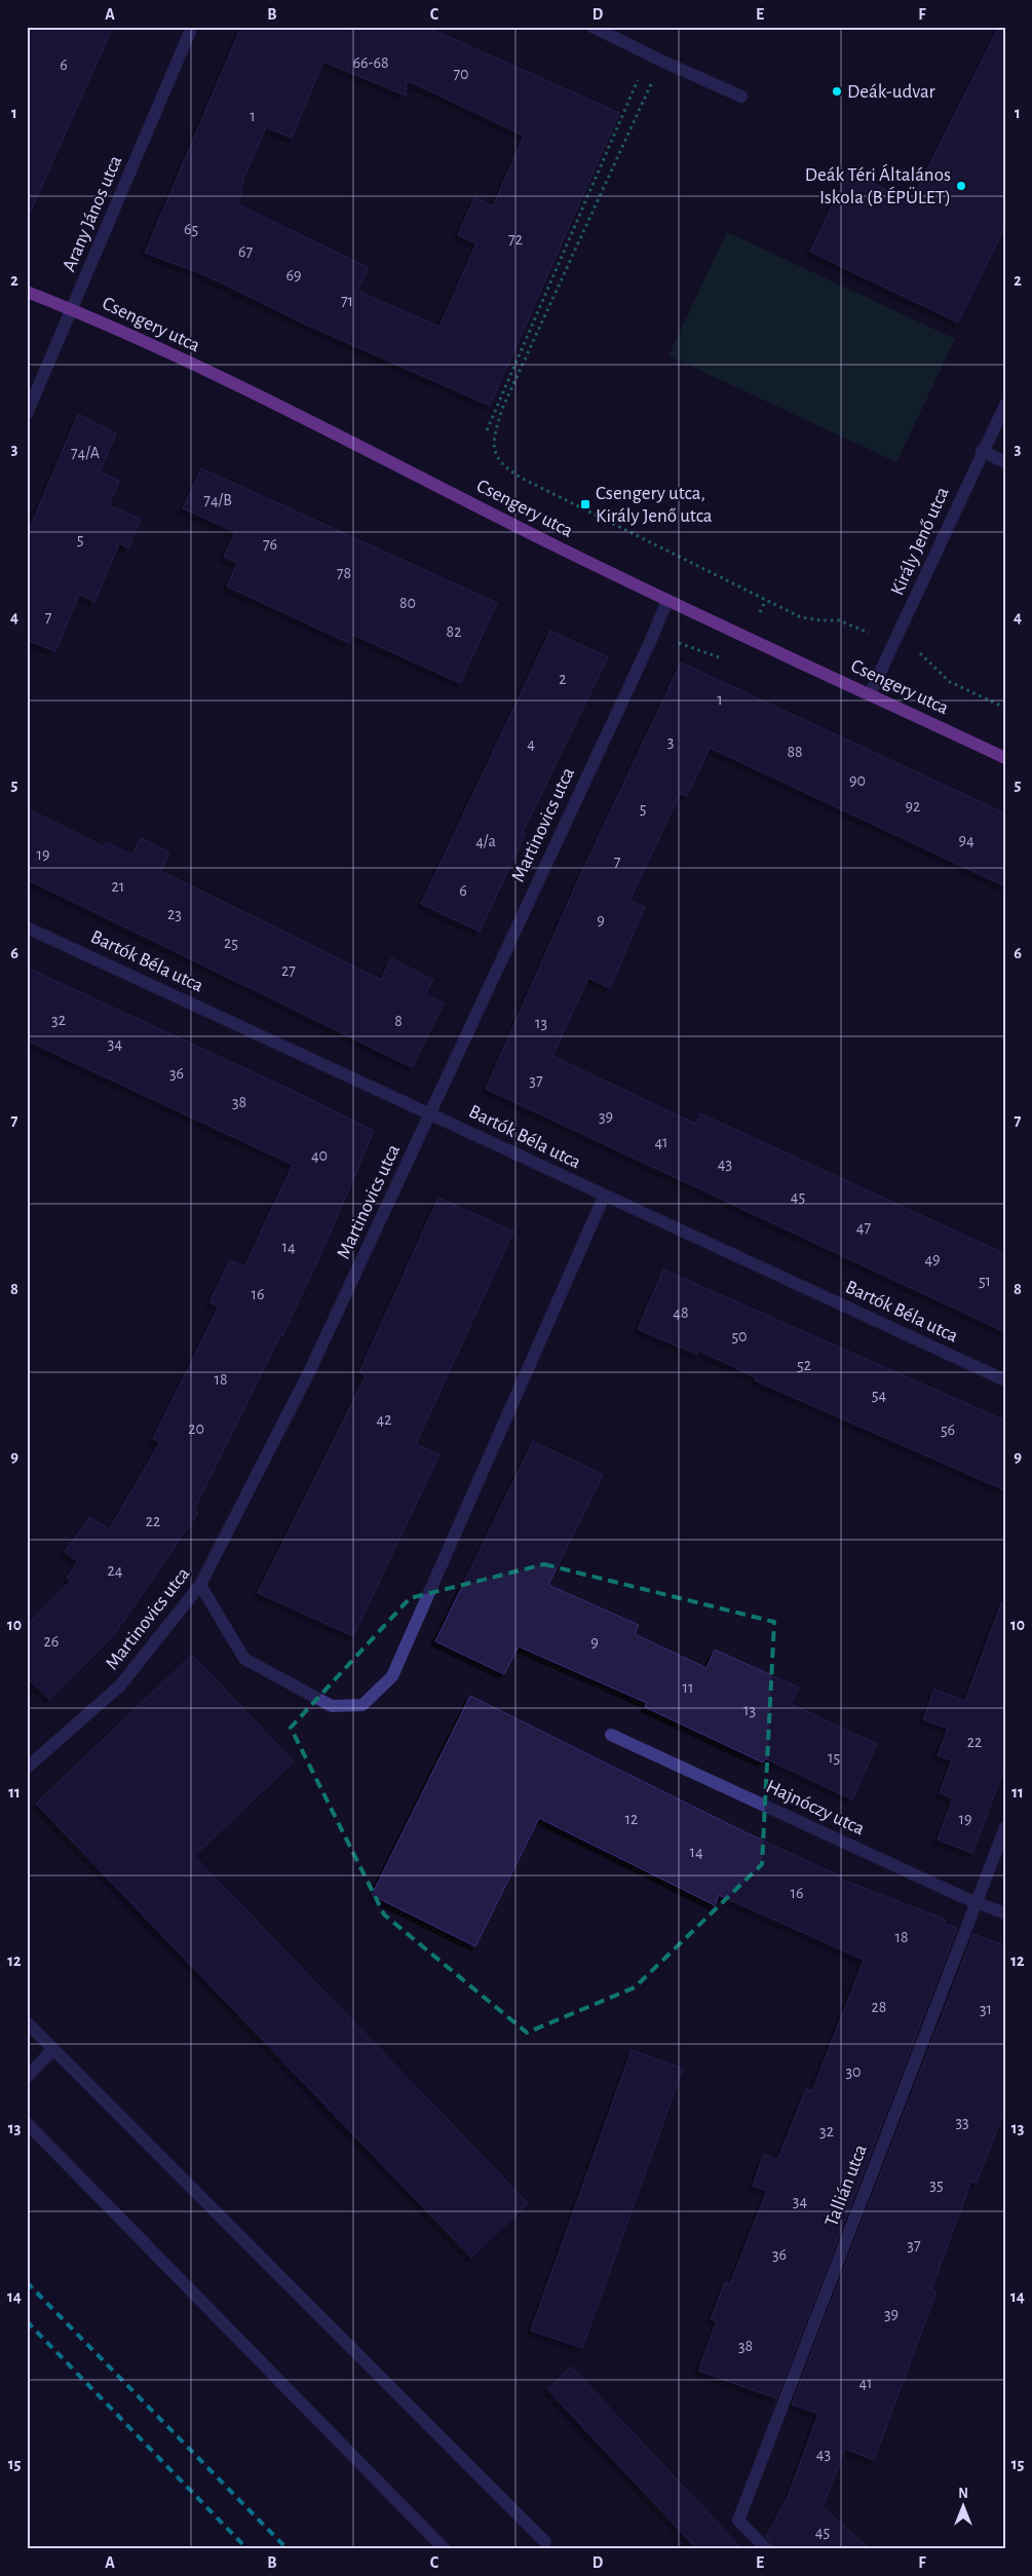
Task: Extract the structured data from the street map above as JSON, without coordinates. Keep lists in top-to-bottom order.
{
  "streets": {
    "main road": ["Csengery utca"],
    "street": [
      "Arany János utca",
      "Király Jenő utca",
      "Martinovics utca",
      "Bartók Béla utca",
      "Hajnóczy utca",
      "Tallián utca"
    ]
  },
  "crossings": [
    ["Arany János utca", "Csengery utca"],
    ["Csengery utca", "Király Jenő utca"],
    ["Csengery utca", "Martinovics utca"],
    ["Martinovics utca", "Bartók Béla utca"],
    ["Hajnóczy utca", "Tallián utca"]
  ],
  "places": {
    "other": ["Deák-udvar", "Deák Téri Általános Iskola (B ÉPÜLET)"],
    "transit": ["Csengery utca, Király Jenő utca"]
  },
  "house_numbers": [
    "66-68",
    "6",
    "70",
    "1",
    "65",
    "72",
    "67",
    "69",
    "71",
    "74/A",
    "74/B",
    "5",
    "76",
    "78",
    "80",
    "7",
    "82",
    "2",
    "1",
    "3",
    "4",
    "88",
    "90",
    "92",
    "5",
    "94",
    "4/a",
    "19",
    "7",
    "21",
    "6",
    "23",
    "9",
    "25",
    "27",
    "32",
    "8",
    "13",
    "34",
    "36",
    "37",
    "38",
    "39",
    "41",
    "40",
    "43",
    "45",
    "47",
    "14",
    "49",
    "51",
    "16",
    "48",
    "50",
    "52",
    "18",
    "54",
    "42",
    "20",
    "56",
    "22",
    "24",
    "26",
    "9",
    "11",
    "13",
    "22",
    "15",
    "12",
    "19",
    "14",
    "16",
    "18",
    "28",
    "31",
    "30",
    "33",
    "32",
    "35",
    "34",
    "37",
    "36",
    "39",
    "38",
    "41",
    "43",
    "45"
  ],
  "north": "top",
  "grid": {
    "columns": [
      "A",
      "B",
      "C",
      "D",
      "E",
      "F"
    ],
    "rows": [
      "1",
      "2",
      "3",
      "4",
      "5",
      "6",
      "7",
      "8",
      "9",
      "10",
      "11",
      "12",
      "13",
      "14",
      "15"
    ]
  }
}
